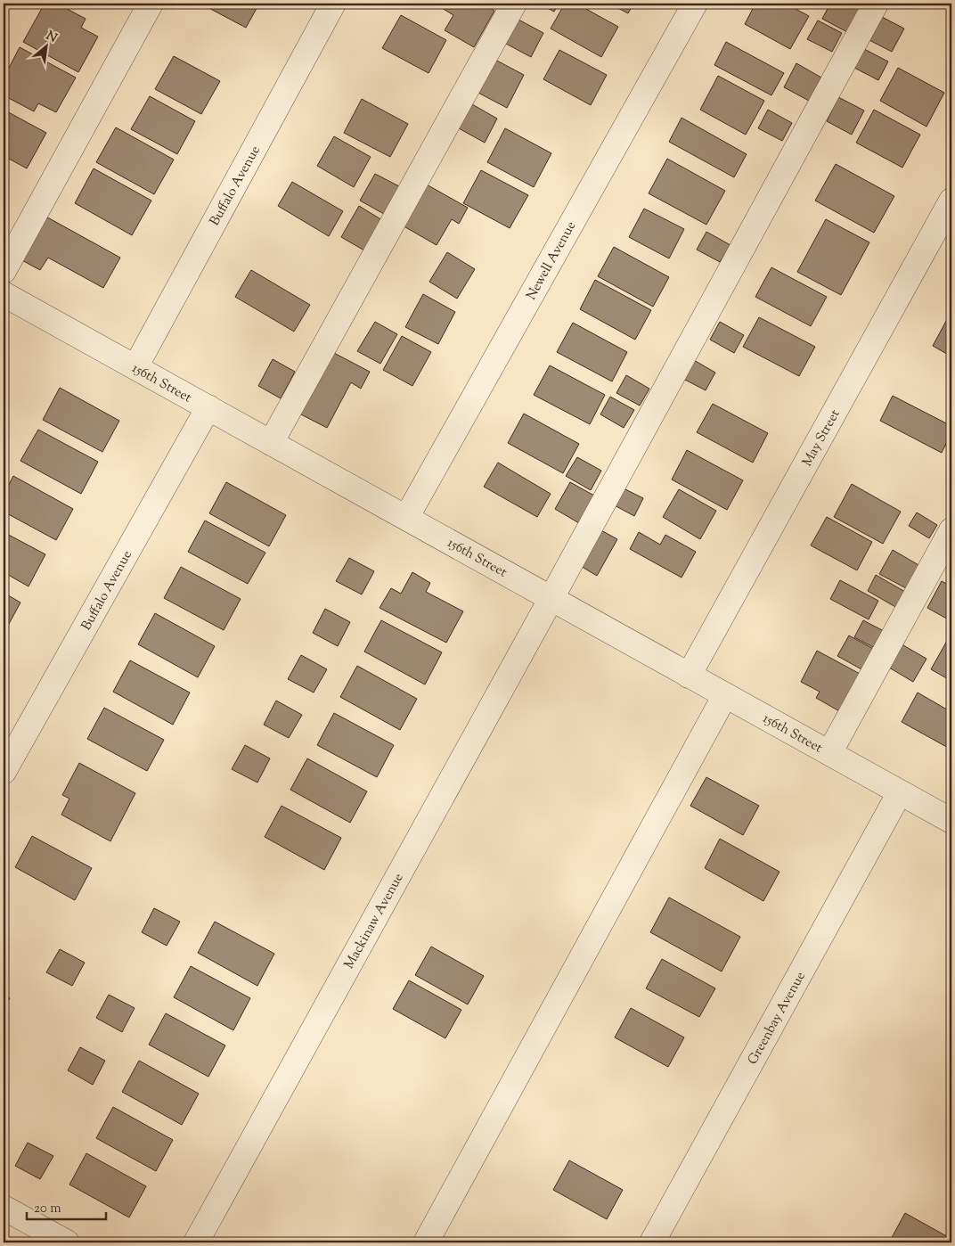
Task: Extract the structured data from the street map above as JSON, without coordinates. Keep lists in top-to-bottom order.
{
  "streets": {
    "street": [
      "Buffalo Avenue",
      "Newell Avenue",
      "156th Street",
      "May Street",
      "Mackinaw Avenue",
      "Greenbay Avenue"
    ]
  },
  "crossings": [
    ["Buffalo Avenue", "156th Street"],
    ["Newell Avenue", "156th Street"],
    ["156th Street", "May Street"],
    ["156th Street", "Mackinaw Avenue"],
    ["156th Street", "Greenbay Avenue"]
  ],
  "scale_bar": "20 m",
  "north": "top right"
}
